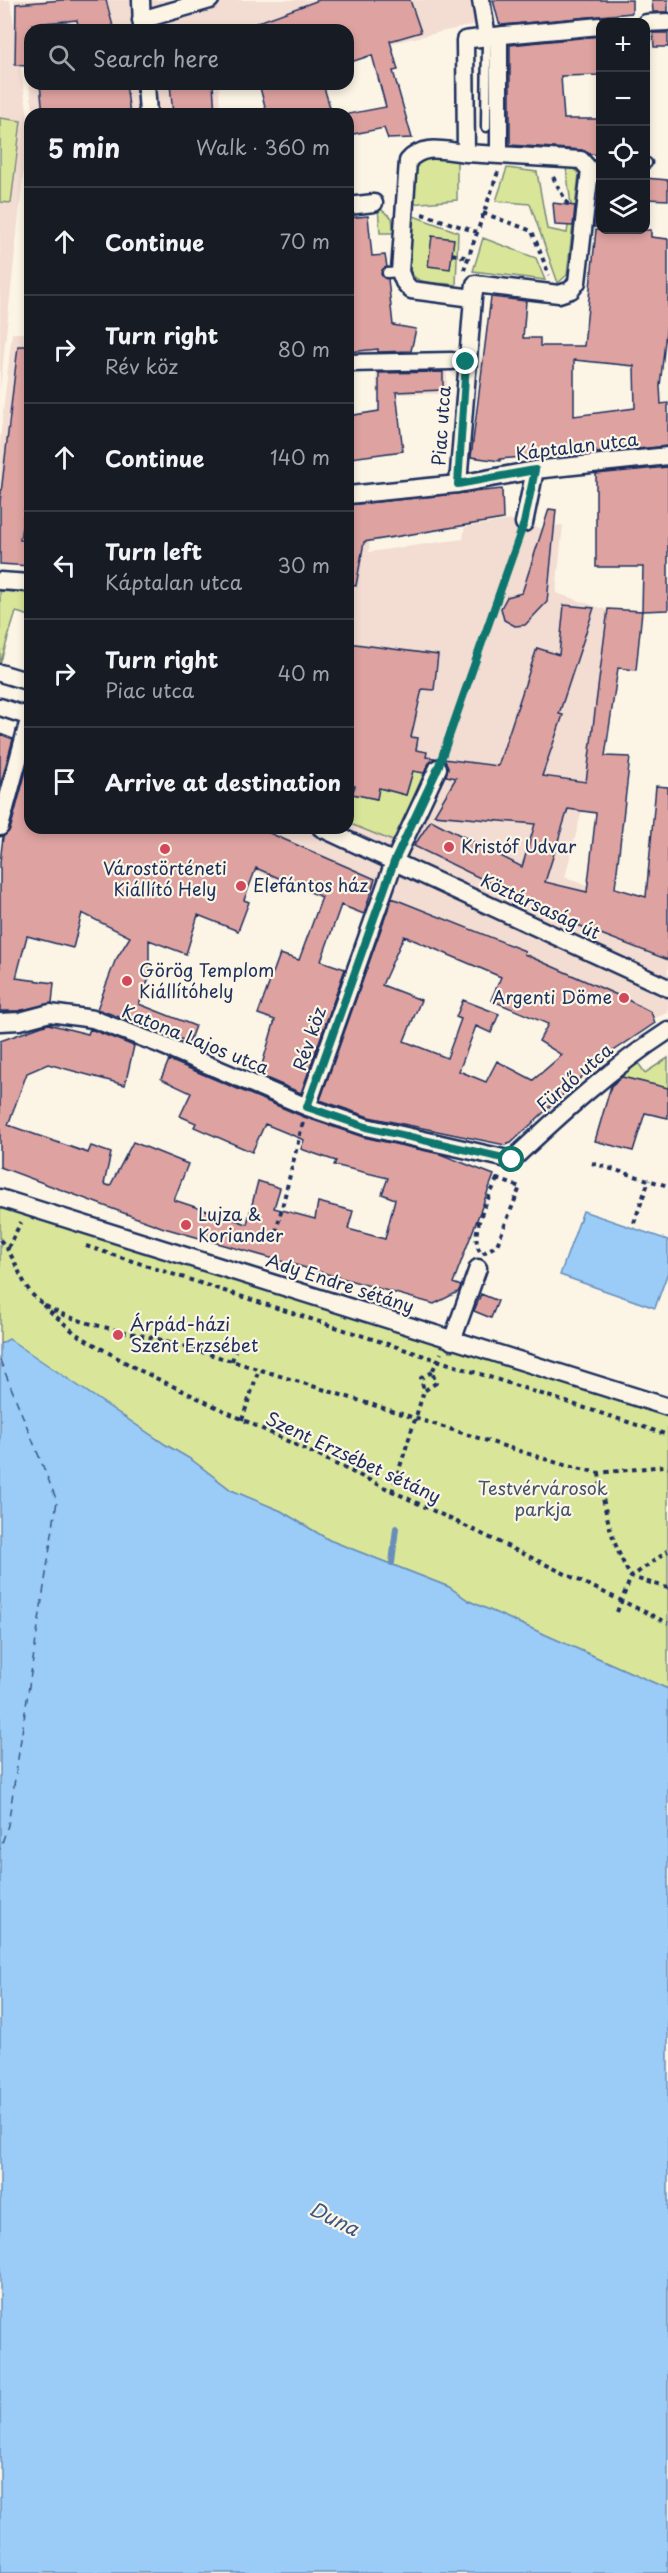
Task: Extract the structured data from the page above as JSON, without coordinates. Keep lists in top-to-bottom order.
{
  "streets": {
    "street": [
      "Piac utca",
      "Káptalan utca",
      "Köztársaság út",
      "Rév köz",
      "Katona Lajos utca",
      "Fürdő utca",
      "Ady Endre sétány"
    ],
    "path": ["Szent Erzsébet sétány"]
  },
  "crossings": [
    ["Piac utca", "Káptalan utca"],
    ["Köztársaság út", "Rév köz"],
    ["Rév köz", "Katona Lajos utca"],
    ["Katona Lajos utca", "Fürdő utca"]
  ],
  "water": ["Duna"],
  "parks": ["Testvérvárosok parkja"],
  "places": [
    "Kristóf Udvar",
    "Várostörténeti Kiállító Hely",
    "Elefántos ház",
    "Görög Templom Kiállítóhely",
    "Argenti Döme",
    "Lujza & Koriander",
    "Árpád-házi Szent Erzsébet"
  ],
  "page": {
    "map_buttons": ["+", "−"],
    "search": "Search here",
    "heading": ["5 min", "Walk · 360 m"],
    "list": [
      ["Continue", "70 m"],
      ["Turn right", "Rév köz", "80 m"],
      ["Continue", "140 m"],
      ["Turn left", "Káptalan utca", "30 m"],
      ["Turn right", "Piac utca", "40 m"],
      "Arrive at destination"
    ]
  }
}
